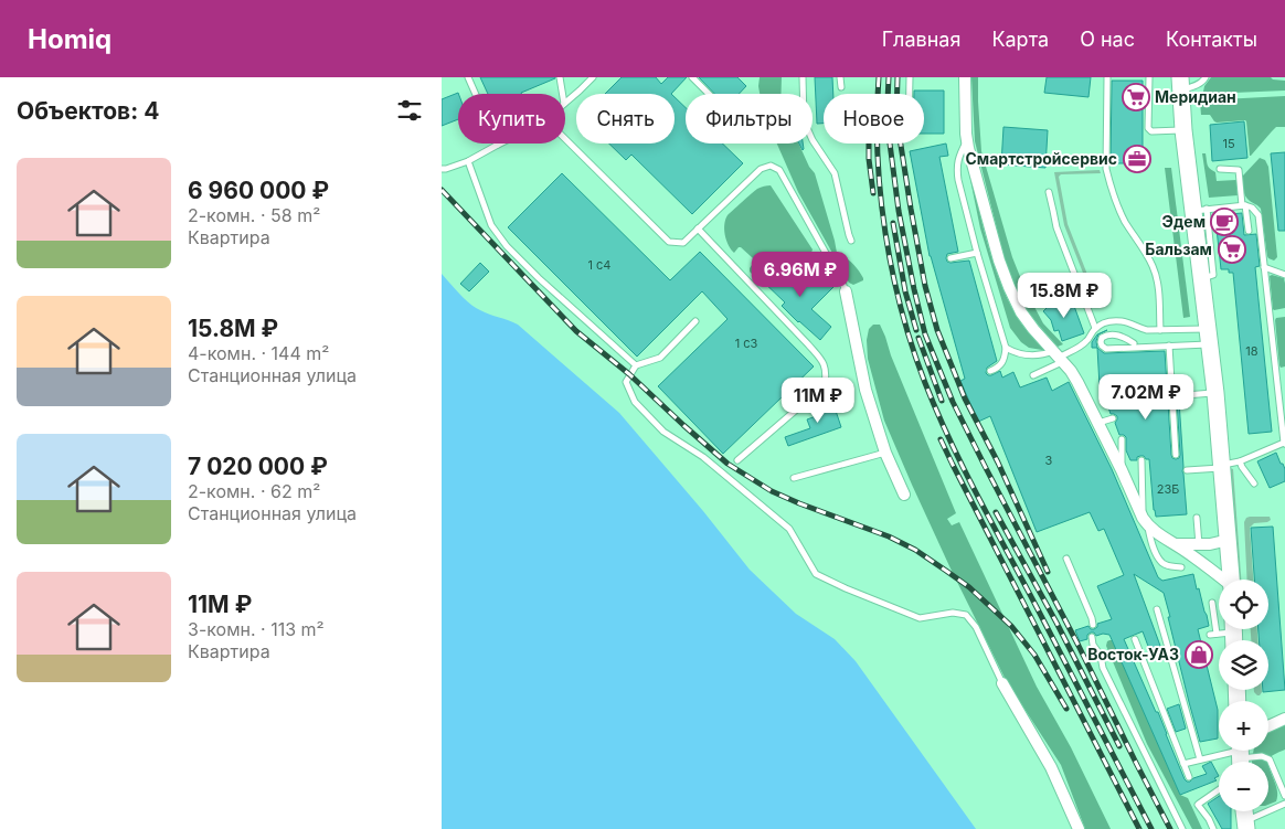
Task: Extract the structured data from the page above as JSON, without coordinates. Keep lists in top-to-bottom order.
{
  "places": {
    "supermarket": ["Меридиан", "Бальзам"],
    "office": ["Смартстройсервис"],
    "cafe": ["Эдем"],
    "shop": ["Восток-УАЗ"]
  },
  "house_numbers": [
    "15",
    "1 с4",
    "1 с3",
    "18",
    "3",
    "23Б"
  ],
  "page": {
    "header": "Homiq",
    "nav": [
      "Главная",
      "Карта",
      "О нас",
      "Контакты"
    ],
    "heading": "Объектов: 4",
    "chip": [
      "Купить",
      "Снять",
      "Фильтры",
      "Новое"
    ],
    "list": [
      {
        "name": "6 960 000 ₽",
        "note": "2-комн. · 58 m² · Квартира"
      },
      {
        "name": "15.8M ₽",
        "note": "4-комн. · 144 m² · Станционная улица"
      },
      {
        "name": "7 020 000 ₽",
        "note": "2-комн. · 62 m² · Станционная улица"
      },
      {
        "name": "11M ₽",
        "note": "3-комн. · 113 m² · Квартира"
      }
    ],
    "price": [
      "6.96M ₽",
      "15.8M ₽",
      "7.02M ₽",
      "11M ₽"
    ],
    "map_buttons": ["+", "−"]
  }
}
